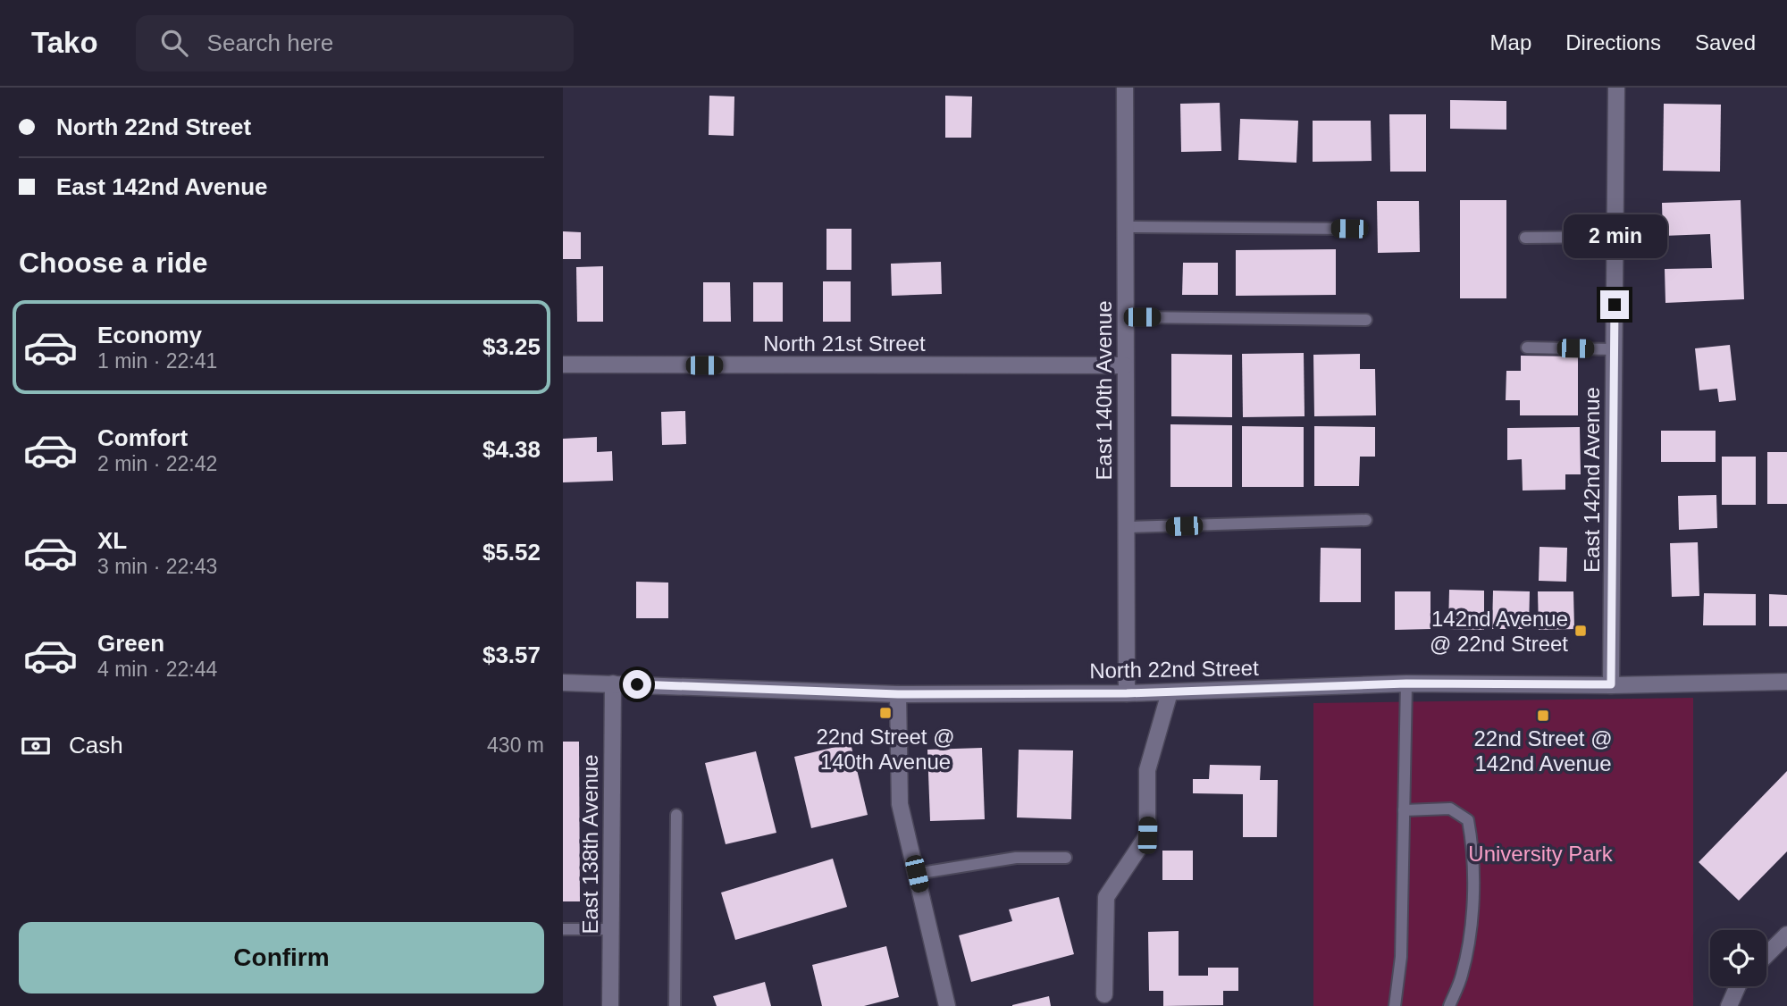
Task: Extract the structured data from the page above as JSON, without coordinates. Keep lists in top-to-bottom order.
{
  "streets": {
    "street": [
      "North 21st Street",
      "East 140th Avenue",
      "East 142nd Avenue",
      "North 22nd Street",
      "East 138th Avenue"
    ]
  },
  "crossings": [
    ["North 21st Street", "East 140th Avenue"],
    ["East 140th Avenue", "North 22nd Street"],
    ["East 142nd Avenue", "North 22nd Street"],
    ["North 22nd Street", "East 138th Avenue"]
  ],
  "parks": ["University Park"],
  "places": {
    "transit": ["142nd Avenue @ 22nd Street", "22nd Street @ 140th Avenue", "22nd Street @ 142nd Avenue"]
  },
  "page": {
    "header": "Tako",
    "search": "Search here",
    "nav": ["Map", "Directions", "Saved"],
    "banner": ["North 22nd Street", "East 142nd Avenue"],
    "bubble": "2 min",
    "heading": "Choose a ride",
    "list": [
      {
        "name": "Economy",
        "note": "1 min · 22:41",
        "value": "$3.25"
      },
      {
        "name": "Comfort",
        "note": "2 min · 22:42",
        "value": "$4.38"
      },
      {
        "name": "XL",
        "note": "3 min · 22:43",
        "value": "$5.52"
      },
      {
        "name": "Green",
        "note": "4 min · 22:44",
        "value": "$3.57"
      }
    ],
    "pay": ["Cash", "430 m"],
    "buttons": "Confirm"
  }
}
